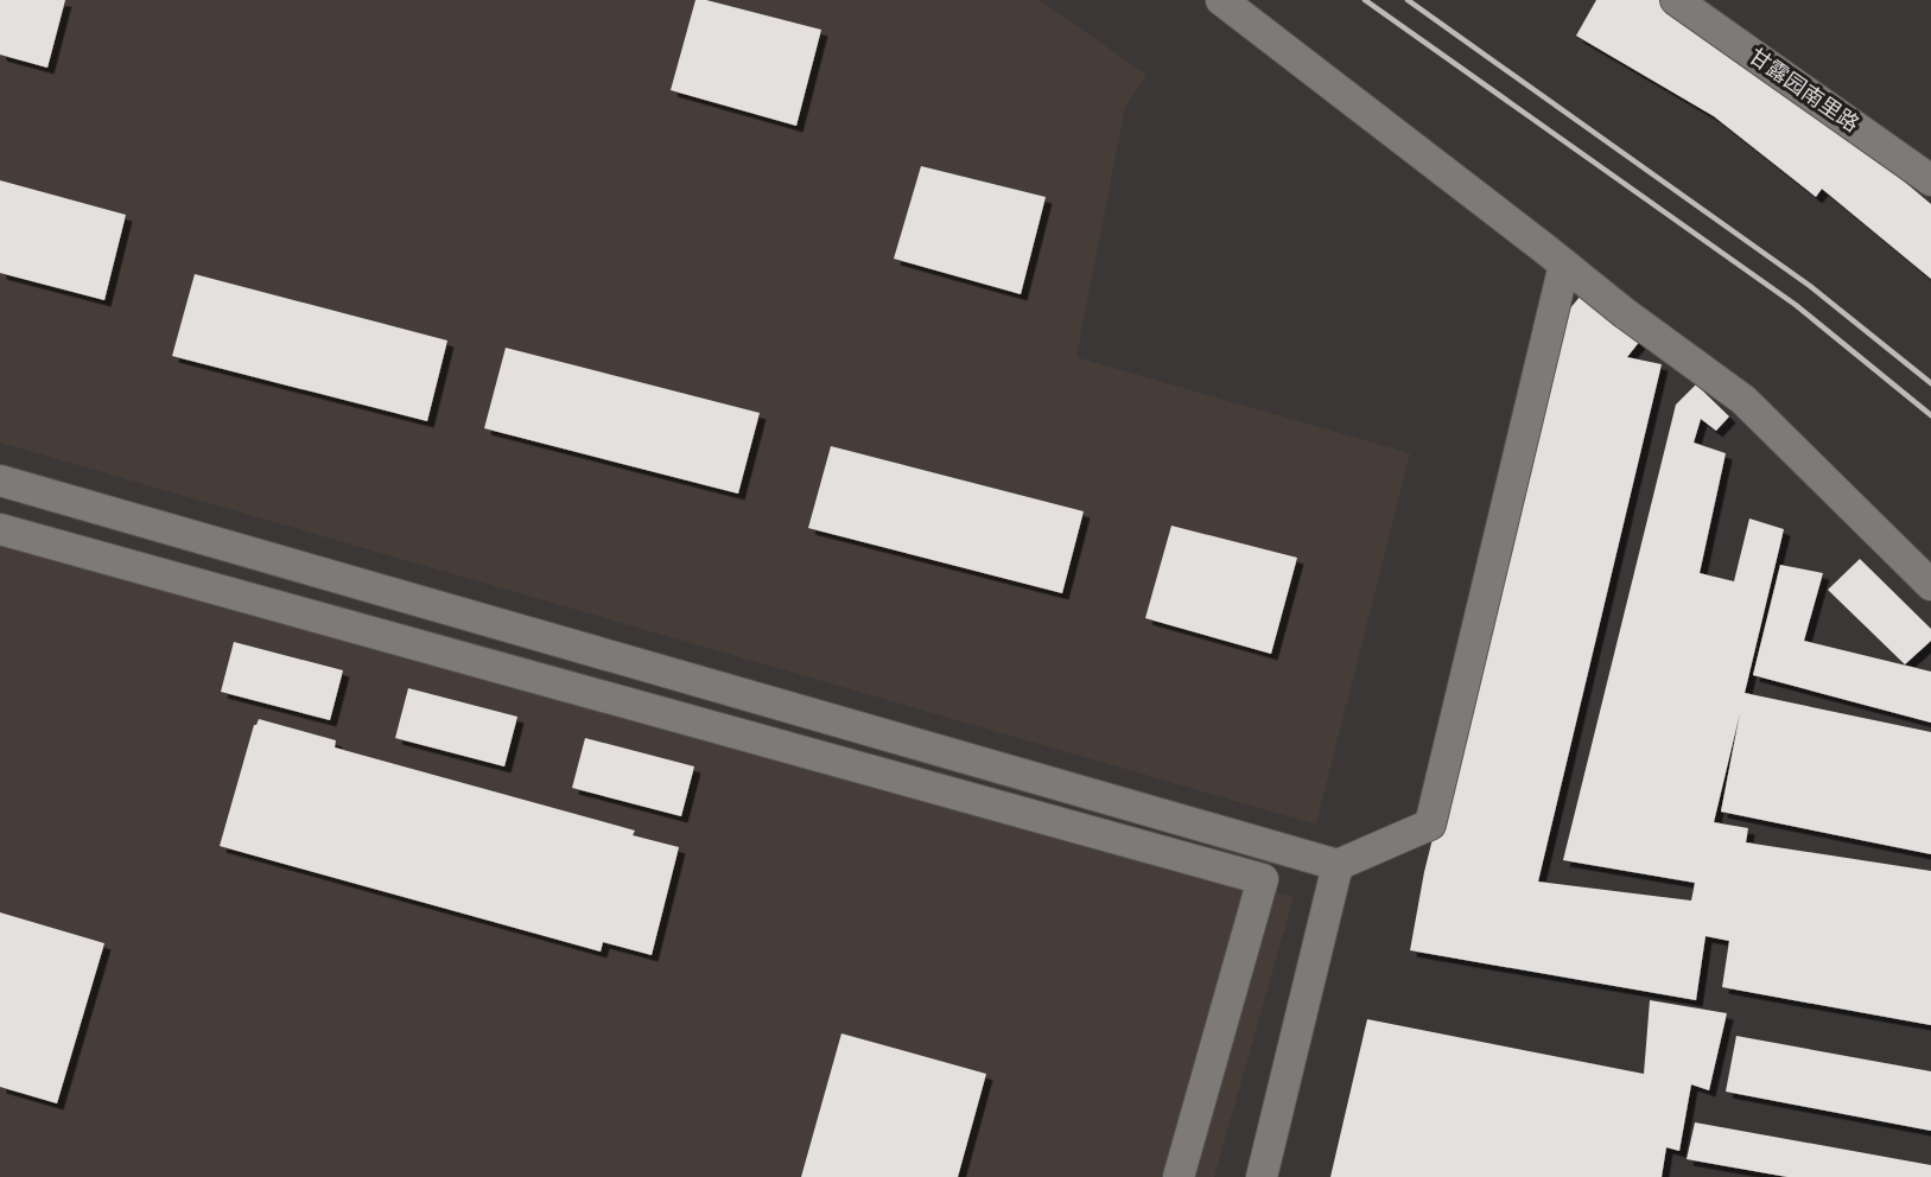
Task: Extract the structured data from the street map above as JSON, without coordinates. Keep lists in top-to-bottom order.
{
  "streets": {
    "street": ["甘露园南里路"]
  }
}
